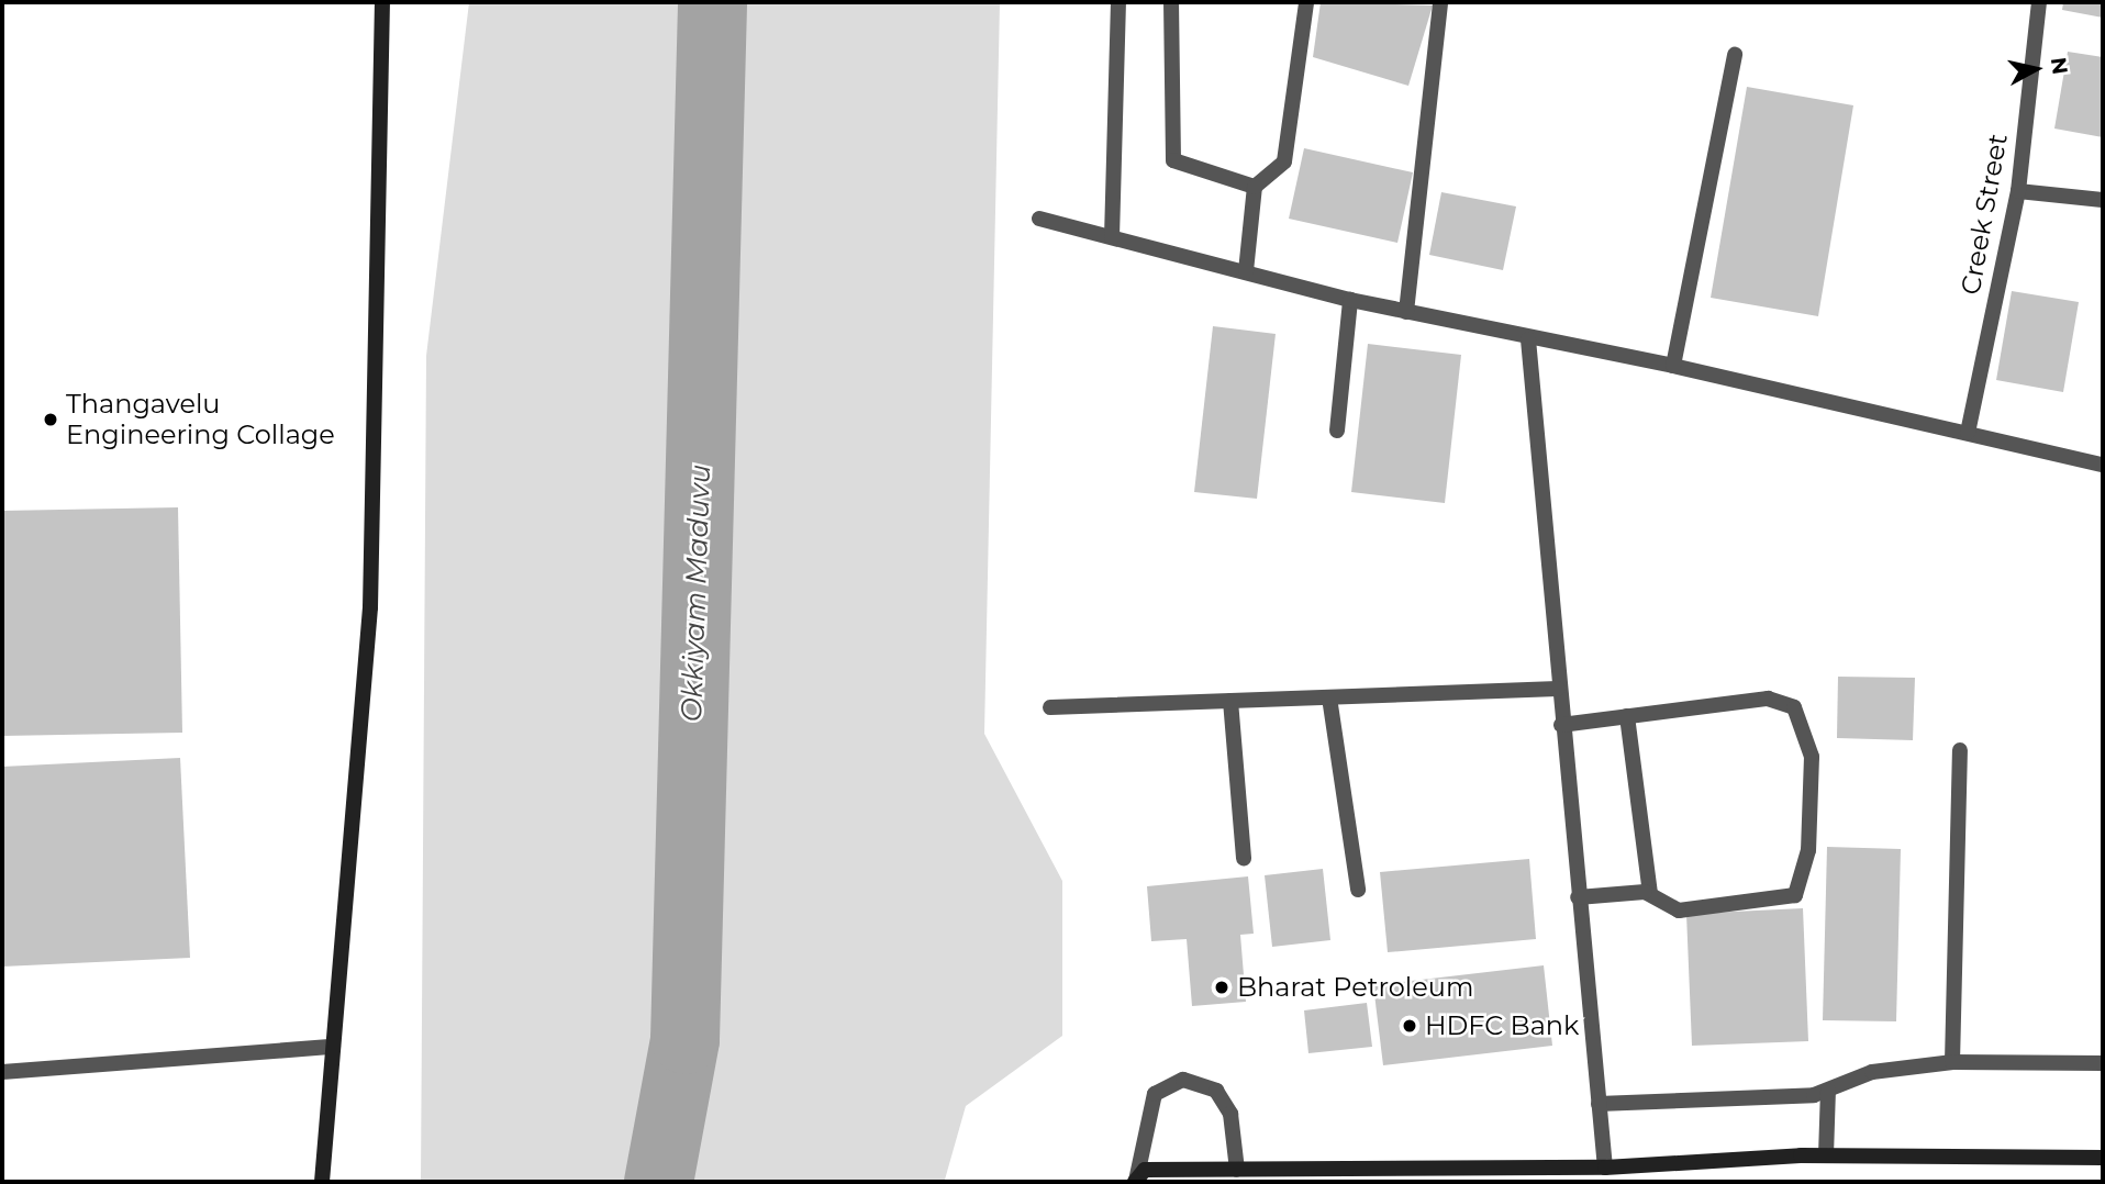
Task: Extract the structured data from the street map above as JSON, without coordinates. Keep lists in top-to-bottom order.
{
  "streets": {
    "street": ["Creek Street"]
  },
  "water": ["Okkiyam Maduvu"],
  "places": ["Thangavelu Engineering Collage", "Bharat Petroleum", "HDFC Bank"],
  "north": "right"
}
